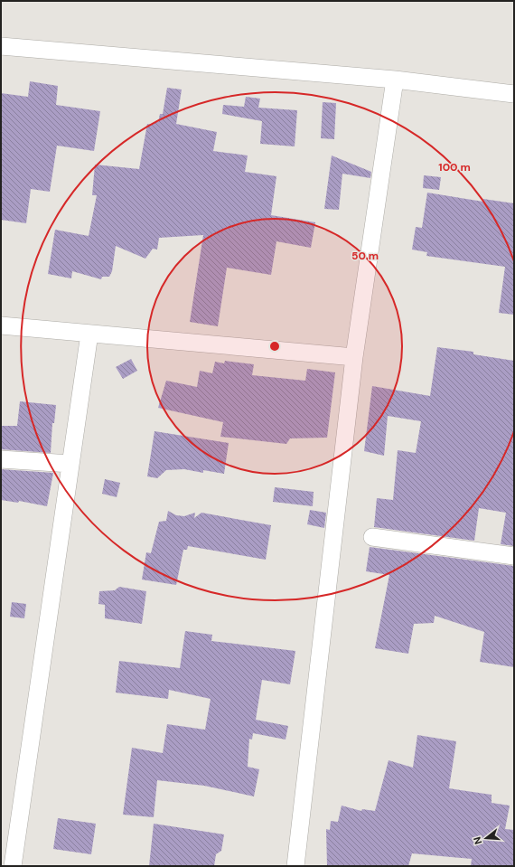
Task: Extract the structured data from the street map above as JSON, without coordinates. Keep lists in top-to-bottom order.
{
  "north": "left",
  "rings": ["100 m", "50 m"]
}
